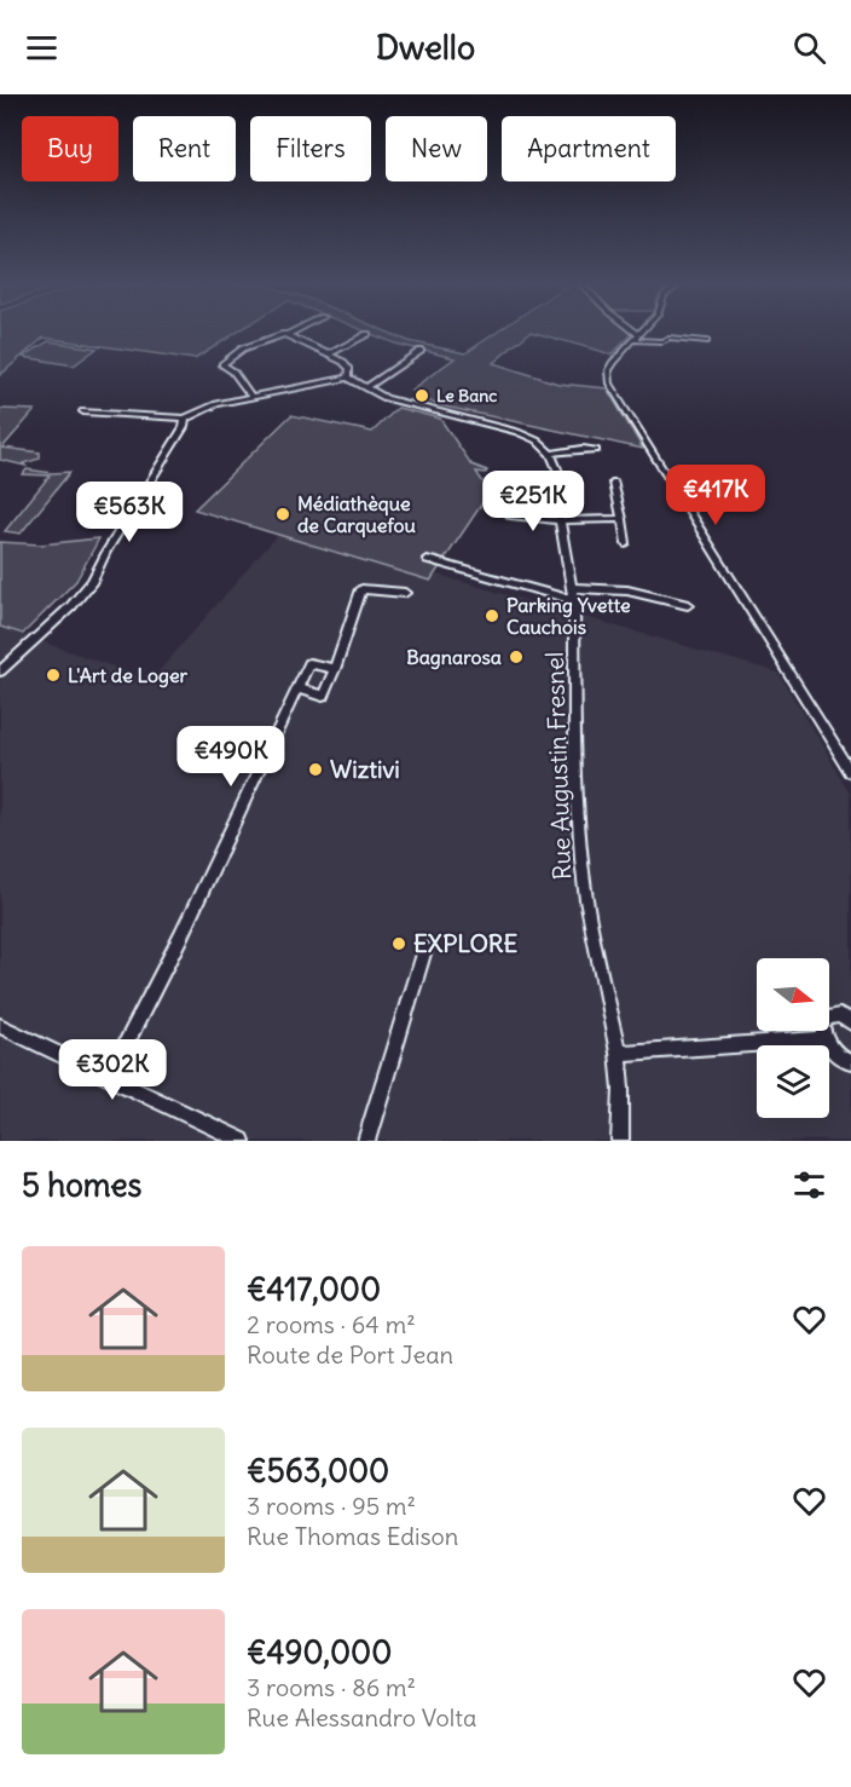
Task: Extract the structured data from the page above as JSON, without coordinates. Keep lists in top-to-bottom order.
{
  "streets": {
    "street": ["Rue Augustin Fresnel"]
  },
  "places": [
    "Le Banc",
    "Médiathèque de Carquefou",
    "Parking Yvette Cauchois",
    "Bagnarosa",
    "L'Art de Loger",
    "Wiztivi",
    "EXPLORE"
  ],
  "north": "right",
  "page": {
    "header": "Dwello",
    "chip": [
      "Buy",
      "Rent",
      "Filters",
      "New",
      "Apartment"
    ],
    "price": [
      "€417K",
      "€251K",
      "€563K",
      "€490K",
      "€302K"
    ],
    "heading": "5 homes",
    "list": [
      {
        "name": "€417,000",
        "note": "2 rooms · 64 m² · Route de Port Jean"
      },
      {
        "name": "€563,000",
        "note": "3 rooms · 95 m² · Rue Thomas Edison"
      },
      {
        "name": "€490,000",
        "note": "3 rooms · 86 m² · Rue Alessandro Volta"
      }
    ]
  }
}
